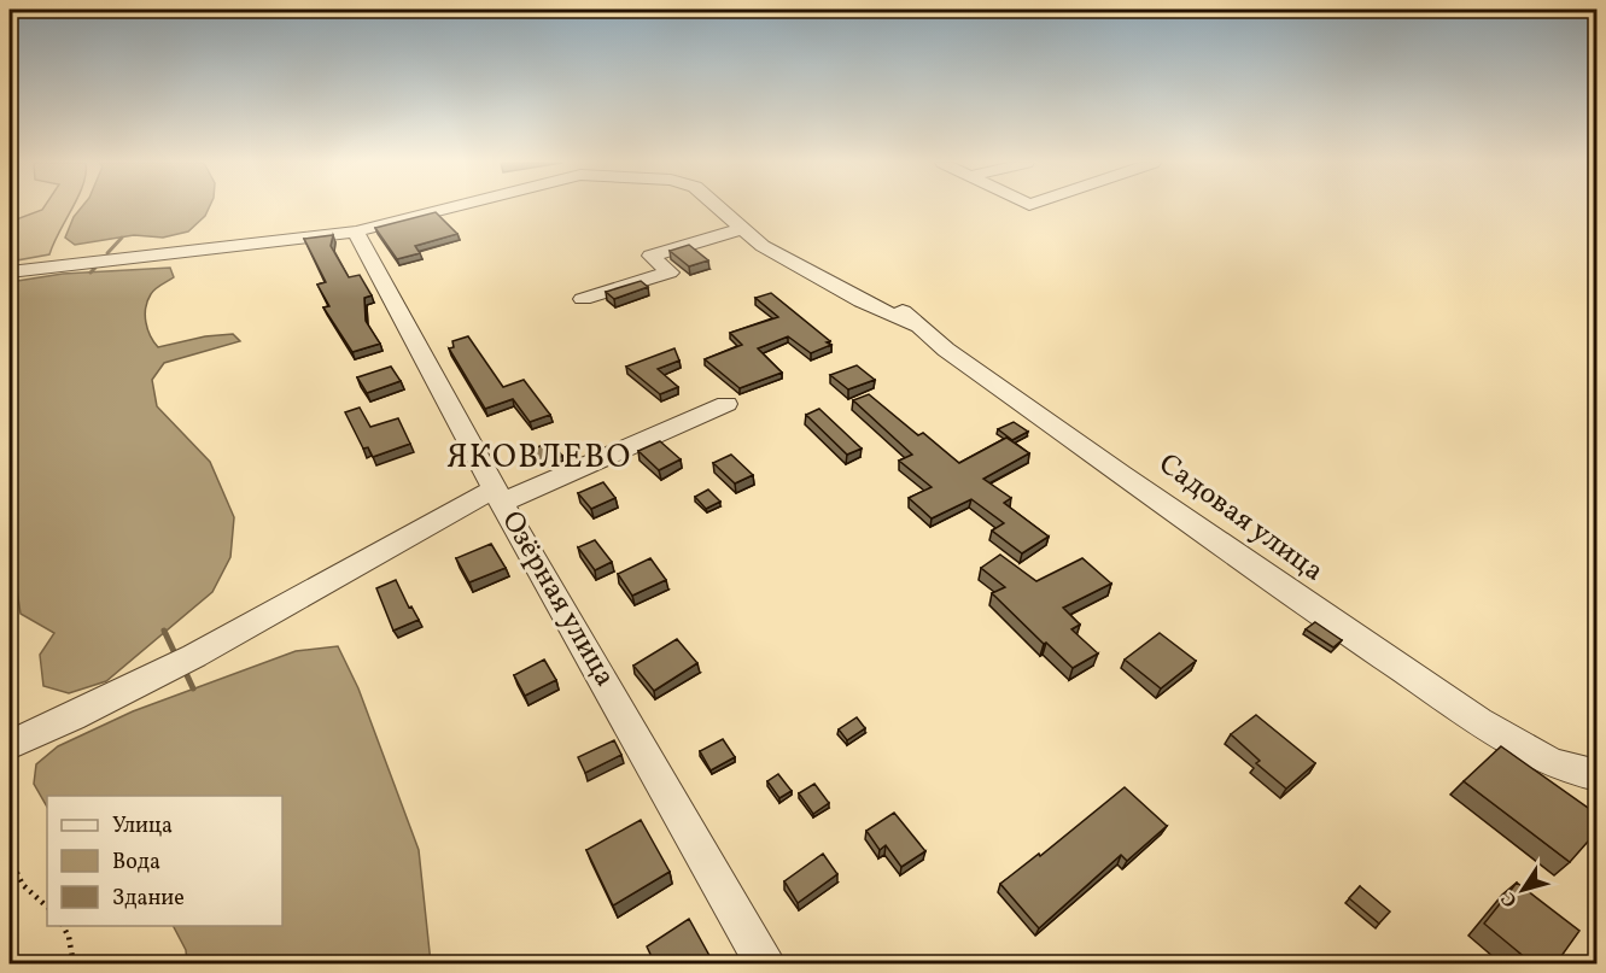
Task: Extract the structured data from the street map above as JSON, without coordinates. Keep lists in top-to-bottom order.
{
  "streets": {
    "street": ["Садовая улица", "Озёрная улица"]
  },
  "districts": ["ЯКОВЛЕВО"],
  "legend": ["Улица", "Вода", "Здание"],
  "north": "bottom left"
}
